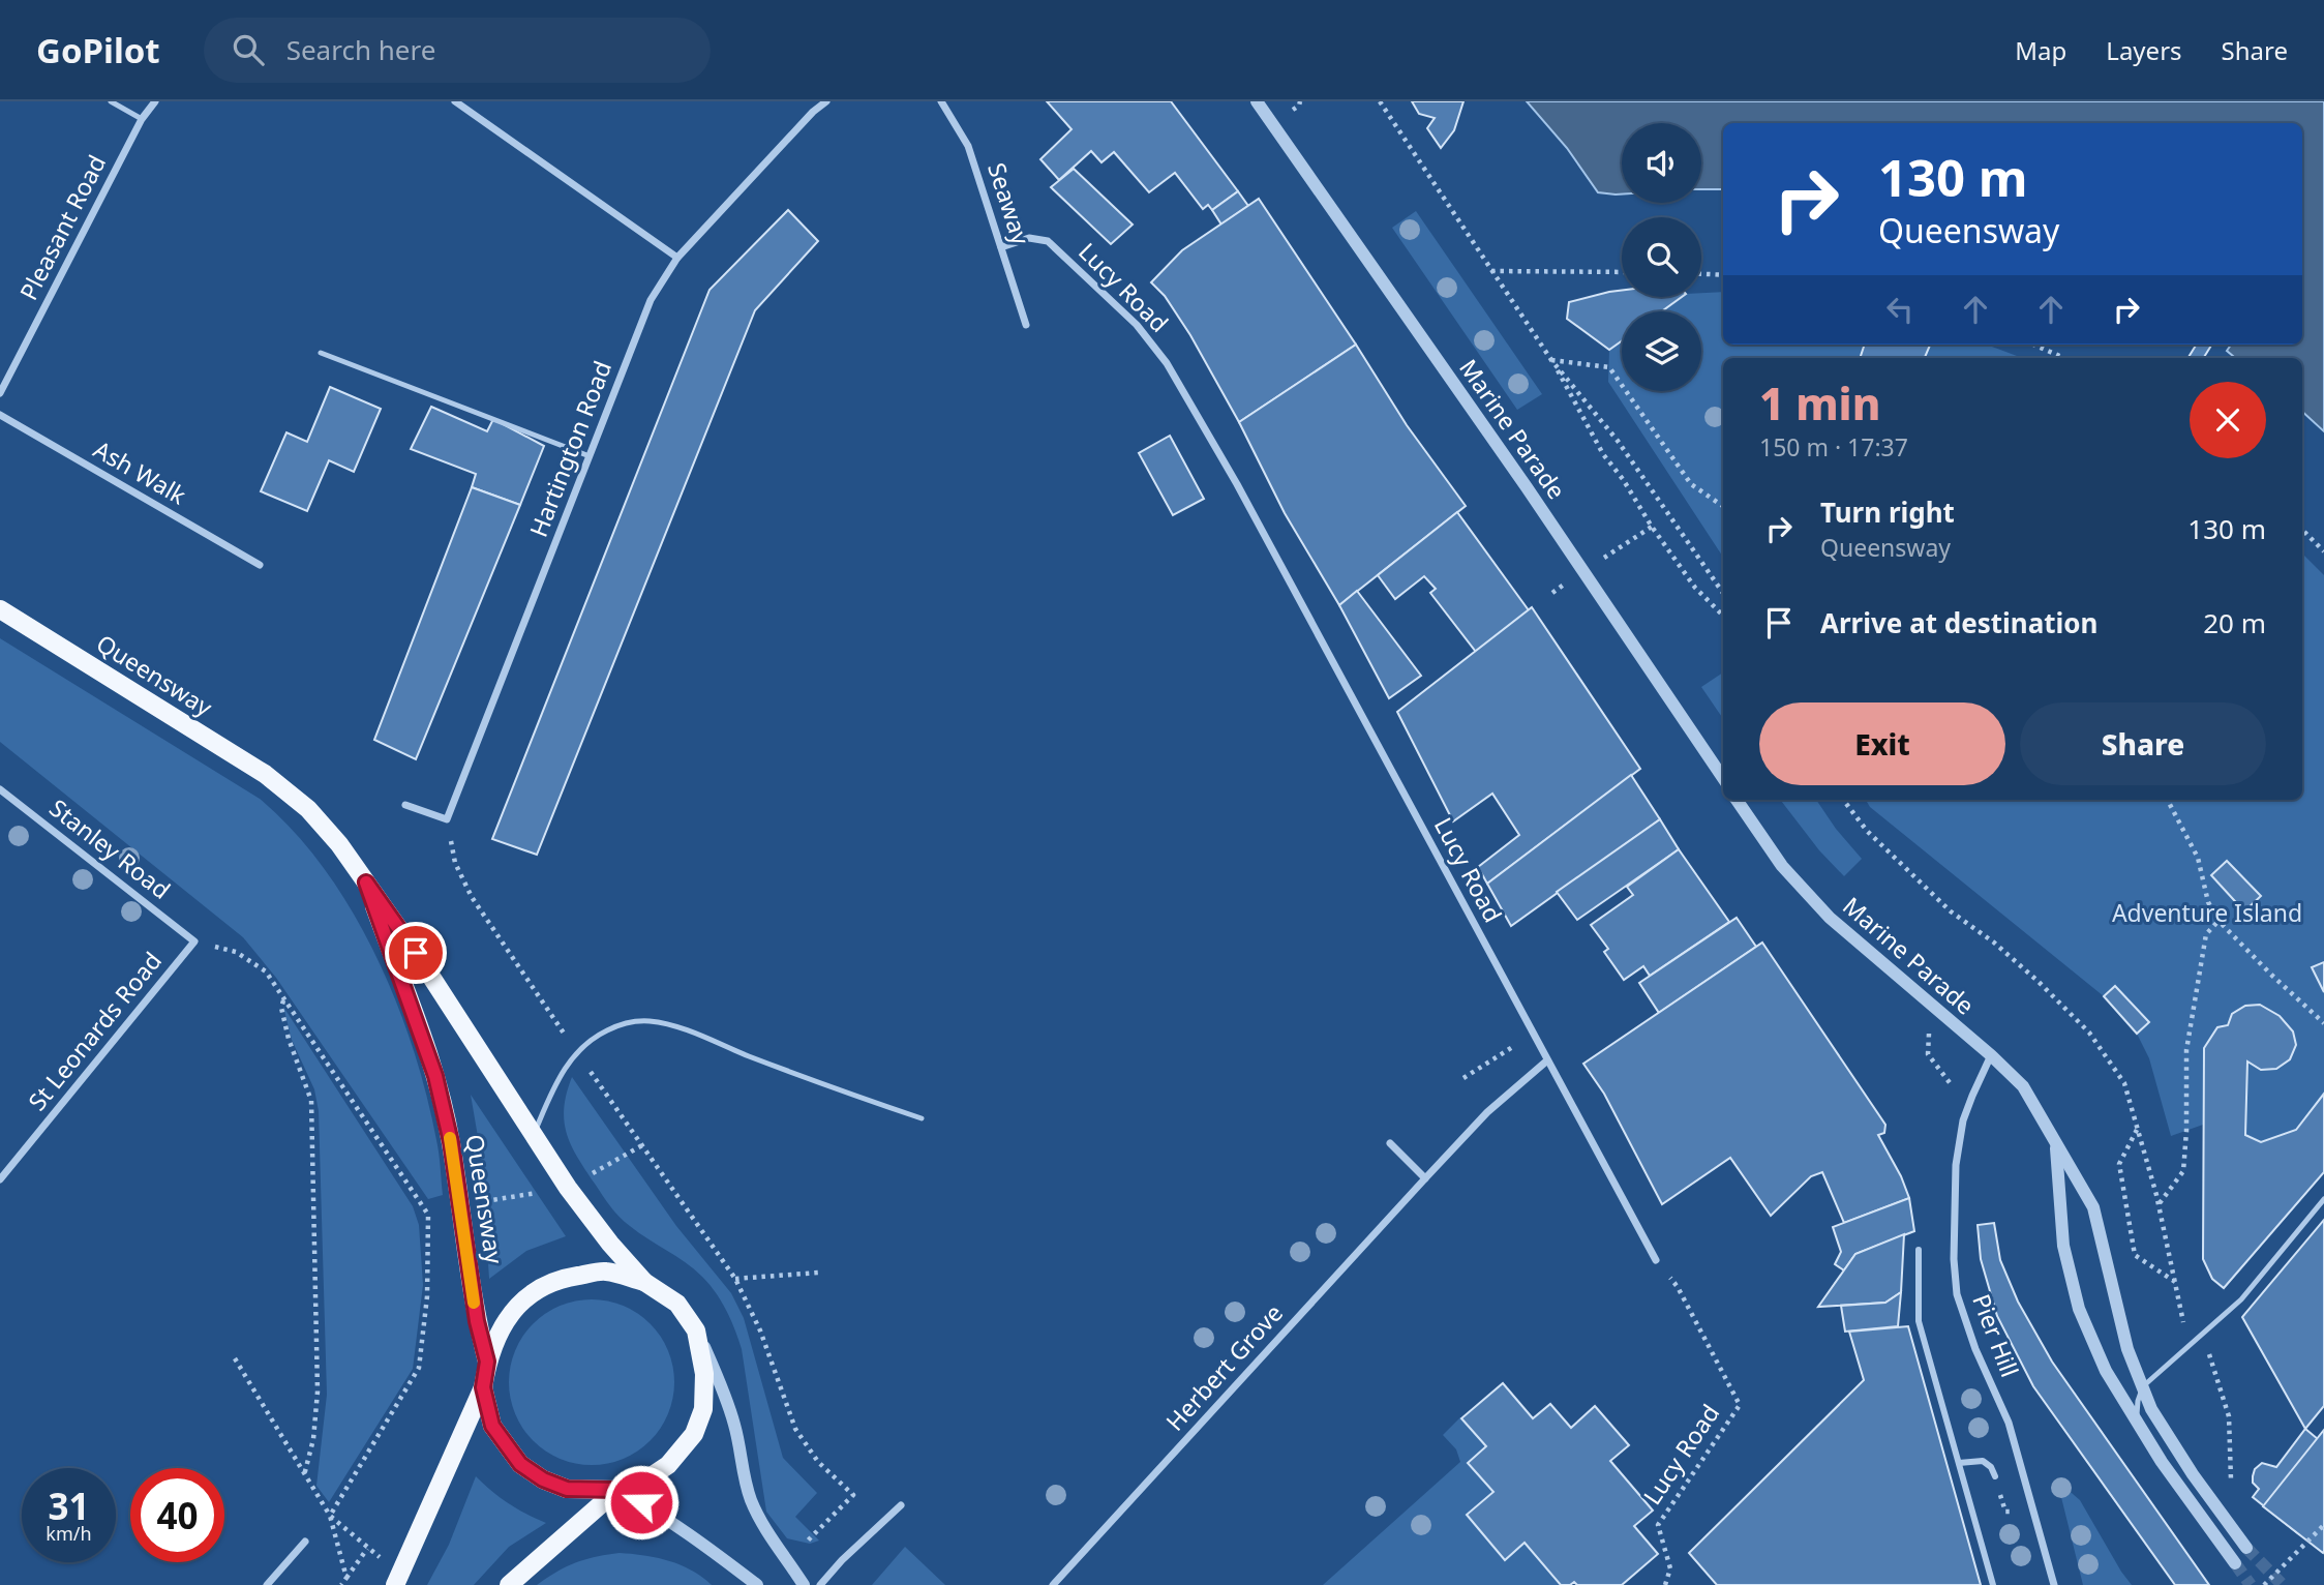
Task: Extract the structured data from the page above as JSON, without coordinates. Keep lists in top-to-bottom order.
{
  "streets": {
    "main road": ["Queensway"],
    "street": [
      "Seaway",
      "Pleasant Road",
      "Lucy Road",
      "Marine Parade",
      "Hartington Road",
      "Ash Walk",
      "Stanley Road",
      "St Leonards Road",
      "Pier Hill",
      "Herbert Grove"
    ]
  },
  "crossings": [
    ["Seaway", "Lucy Road"],
    ["Lucy Road", "Herbert Grove"],
    ["Marine Parade", "Pier Hill"],
    ["Stanley Road", "St Leonards Road"]
  ],
  "parks": ["Adventure Island"],
  "page": {
    "header": "GoPilot",
    "search": "Search here",
    "nav": ["Map", "Layers", "Share"],
    "turn": ["130 m", "Queensway"],
    "heading": ["1 min", "150 m · 17:37"],
    "list": [
      {
        "name": "Turn right",
        "note": "Queensway",
        "value": "130 m"
      },
      {
        "name": "Arrive at destination",
        "value": "20 m"
      }
    ],
    "buttons": ["Exit", "Share"],
    "speed": "31 km/h",
    "limit": "40"
  }
}
